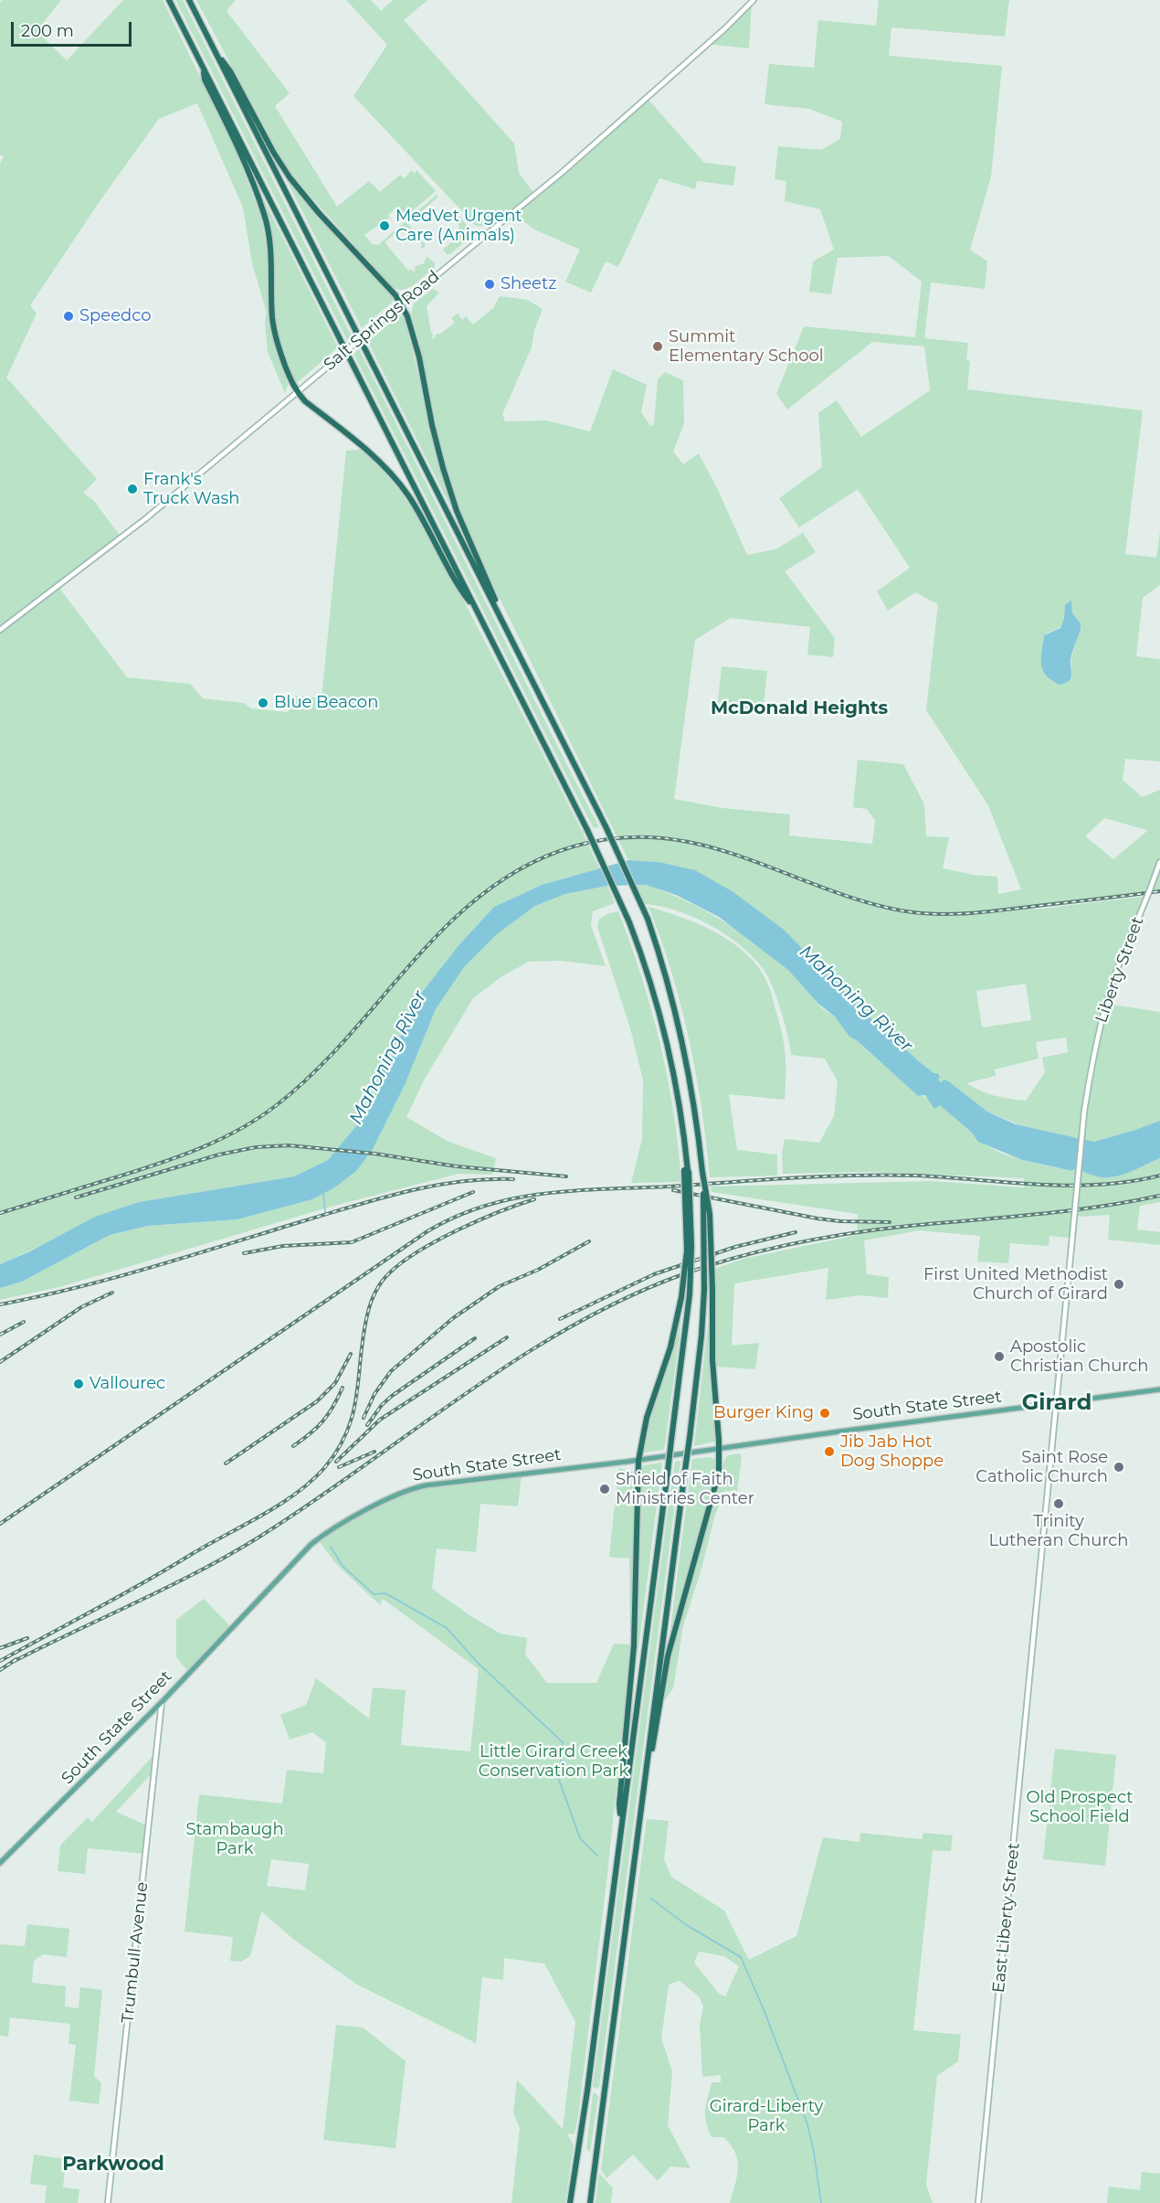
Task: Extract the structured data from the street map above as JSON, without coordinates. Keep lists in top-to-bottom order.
{
  "streets": {
    "main road": ["South State Street"],
    "street": [
      "Salt Springs Road",
      "Liberty Street",
      "East Liberty Street",
      "Trumbull Avenue"
    ]
  },
  "crossings": [
    ["Liberty Street", "East Liberty Street"],
    ["South State Street", "East Liberty Street"],
    ["South State Street", "Trumbull Avenue"]
  ],
  "districts": ["McDonald Heights", "Girard", "Parkwood"],
  "water": ["Mahoning River"],
  "parks": [
    "Little Girard Creek Conservation Park",
    "Old Prospect School Field",
    "Stambaugh Park",
    "Girard-Liberty Park"
  ],
  "places": [
    "MedVet Urgent Care (Animals)",
    "Sheetz",
    "Speedco",
    "Summit Elementary School",
    "Frank's Truck Wash",
    "Blue Beacon",
    "First United Methodist Church of Girard",
    "Apostolic Christian Church",
    "Vallourec",
    "Burger King",
    "Jib Jab Hot Dog Shoppe",
    "Saint Rose Catholic Church",
    "Shield of Faith Ministries Center",
    "Trinity Lutheran Church"
  ],
  "scale_bar": "200 m"
}
